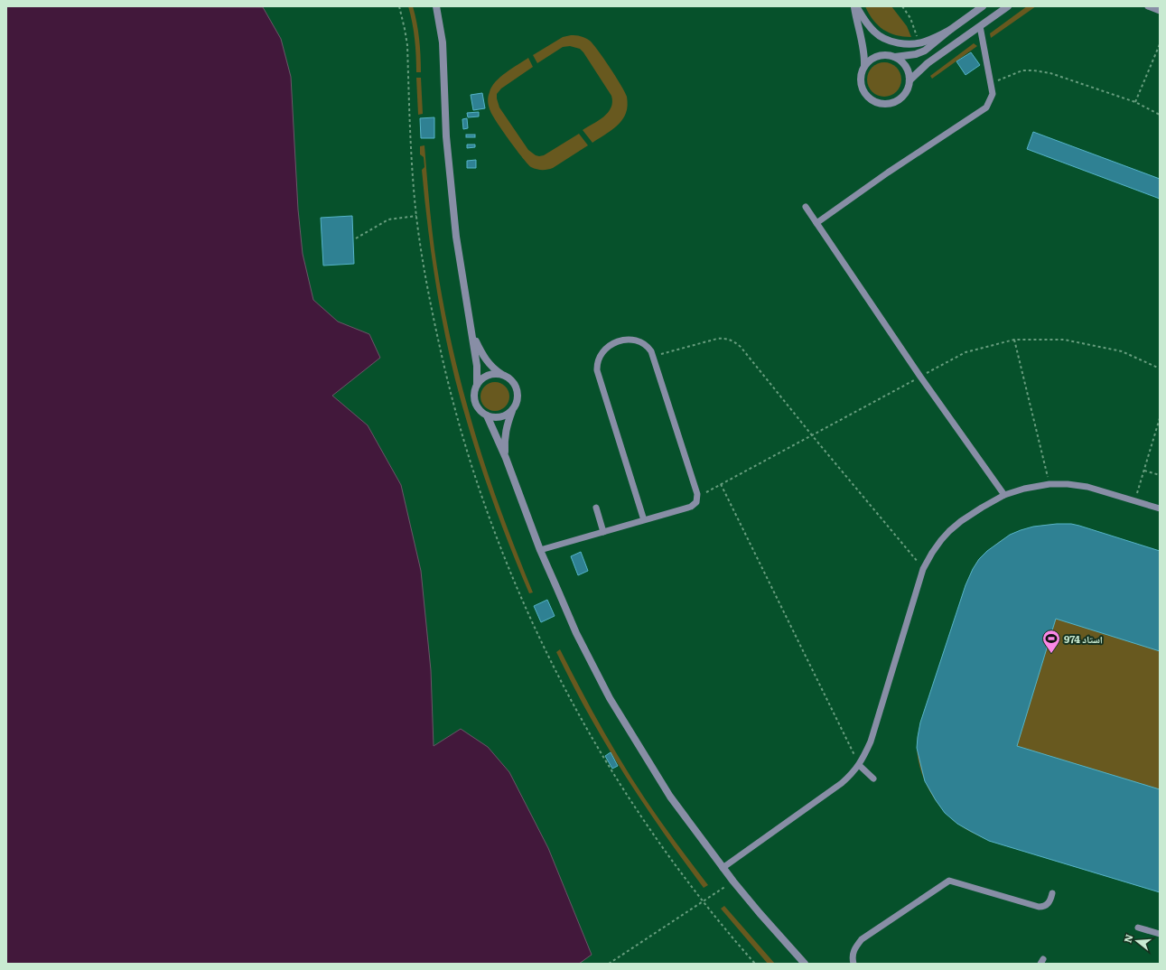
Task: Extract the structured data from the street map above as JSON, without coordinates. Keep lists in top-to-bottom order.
{
  "places": {
    "sports": ["استاد 974"]
  },
  "north": "left"
}
